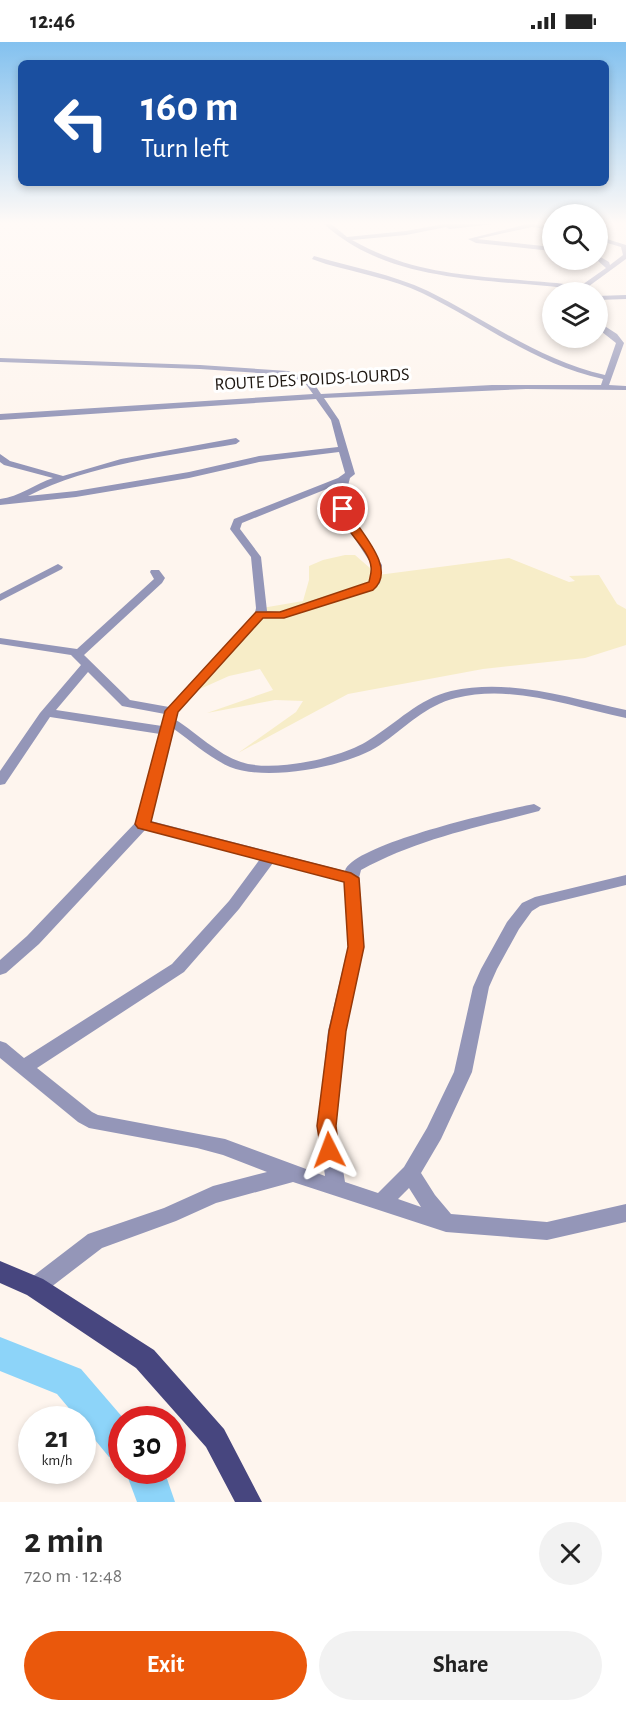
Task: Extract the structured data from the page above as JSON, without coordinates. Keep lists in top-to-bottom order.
{
  "streets": {
    "street": ["ROUTE DES POIDS-LOURDS"]
  },
  "page": {
    "status": "12:46",
    "turn": ["160 m", "Turn left"],
    "speed": "21 km/h",
    "limit": "30",
    "heading": ["2 min", "720 m · 12:48"],
    "buttons": ["Exit", "Share"]
  }
}
